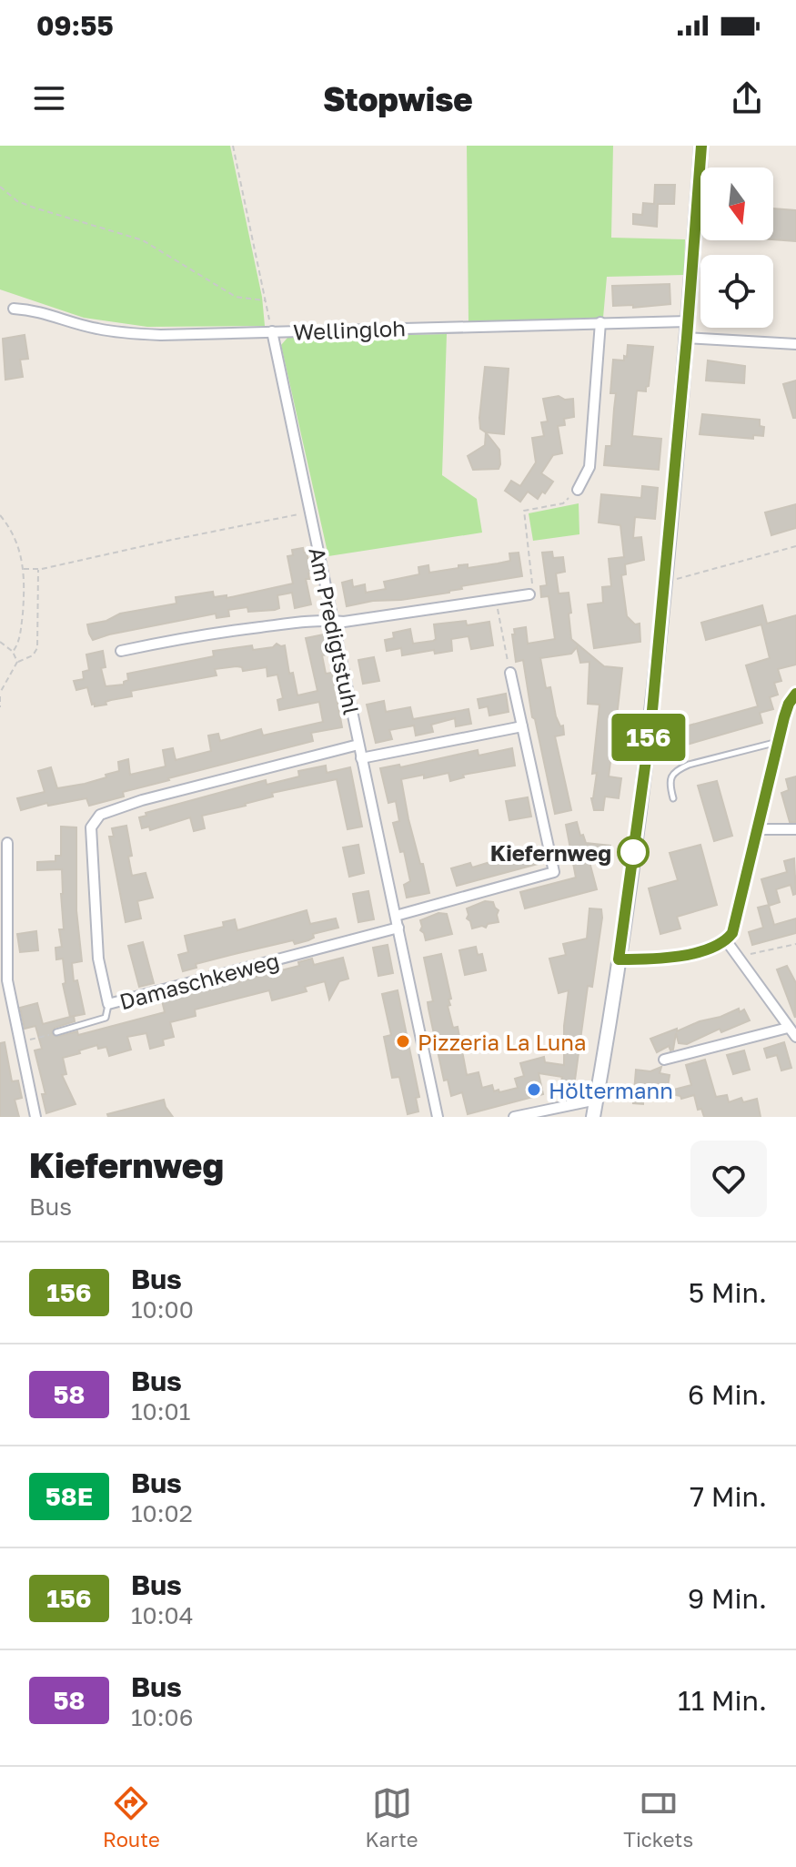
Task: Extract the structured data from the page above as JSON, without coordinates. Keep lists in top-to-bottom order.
{
  "streets": {
    "street": ["Wellingloh", "Am Predigtstuhl", "Damaschkeweg"]
  },
  "crossings": [
    ["Wellingloh", "Am Predigtstuhl"],
    ["Am Predigtstuhl", "Damaschkeweg"]
  ],
  "places": ["Kiefernweg", "Pizzeria La Luna", "Höltermann"],
  "lines": ["bus line 156"],
  "north": "bottom",
  "page": {
    "status": "09:55",
    "header": "Stopwise",
    "on_map": "156",
    "heading": ["Kiefernweg", "Bus"],
    "list": [
      {
        "mark": "156",
        "name": "Bus",
        "note": "10:00",
        "value": "5 Min."
      },
      {
        "mark": "58",
        "name": "Bus",
        "note": "10:01",
        "value": "6 Min."
      },
      {
        "mark": "58E",
        "name": "Bus",
        "note": "10:02",
        "value": "7 Min."
      },
      {
        "mark": "156",
        "name": "Bus",
        "note": "10:04",
        "value": "9 Min."
      },
      {
        "mark": "58",
        "name": "Bus",
        "note": "10:06",
        "value": "11 Min."
      }
    ],
    "tabs": ["Route", "Karte", "Tickets"]
  }
}
